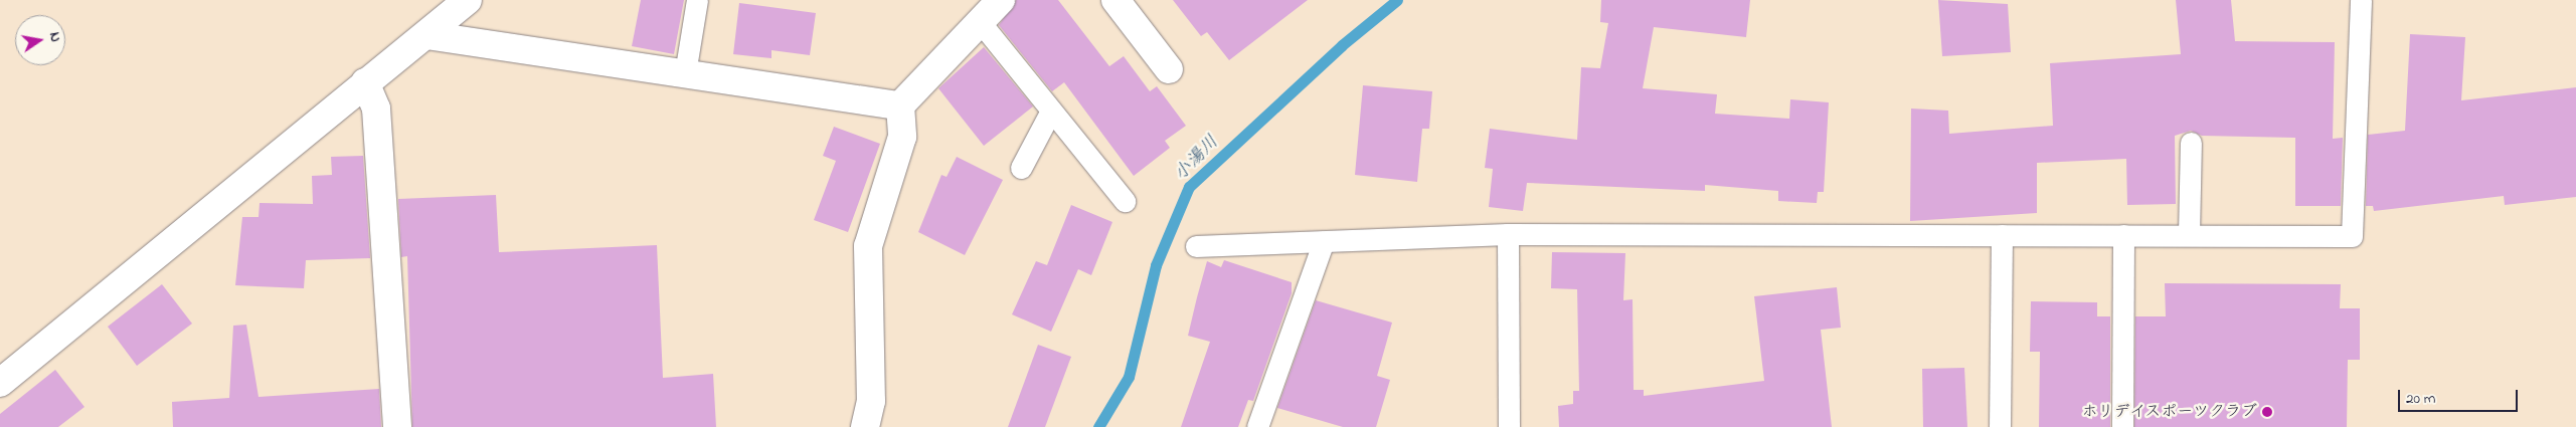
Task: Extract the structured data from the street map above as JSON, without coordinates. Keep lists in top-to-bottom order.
{
  "water": ["小湯川"],
  "places": ["ホリデイスポーツクラブ"],
  "scale_bar": "20 m",
  "north": "right"
}
